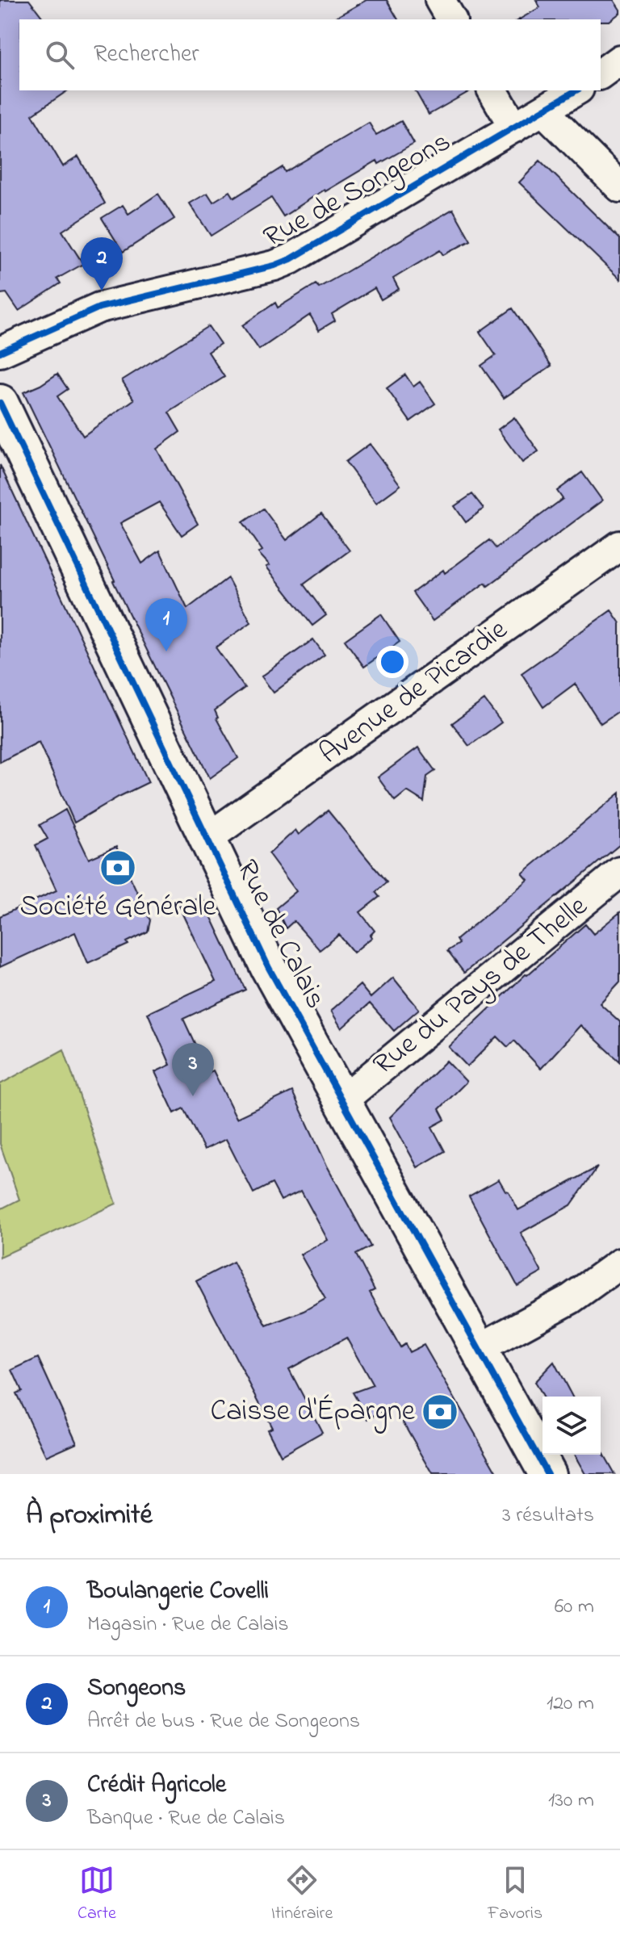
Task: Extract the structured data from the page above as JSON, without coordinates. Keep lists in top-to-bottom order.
{
  "streets": {
    "main road": ["Rue de Calais"],
    "street": ["Rue de Songeons", "Avenue de Picardie", "Rue du Pays de Thelle"]
  },
  "crossings": [
    ["Avenue de Picardie", "Rue de Calais"],
    ["Rue de Calais", "Rue du Pays de Thelle"]
  ],
  "places": {
    "bank": ["Société Générale", "Caisse d'Épargne"]
  },
  "page": {
    "search": "Rechercher",
    "pins": ["2", "1", "3"],
    "heading": ["À proximité", "3 résultats"],
    "list": [
      {
        "mark": "1",
        "name": "Boulangerie Covelli",
        "note": "Magasin · Rue de Calais",
        "value": "60 m"
      },
      {
        "mark": "2",
        "name": "Songeons",
        "note": "Arrêt de bus · Rue de Songeons",
        "value": "120 m"
      },
      {
        "mark": "3",
        "name": "Crédit Agricole",
        "note": "Banque · Rue de Calais",
        "value": "130 m"
      }
    ],
    "nav": ["Carte", "Itinéraire", "Favoris"]
  }
}
